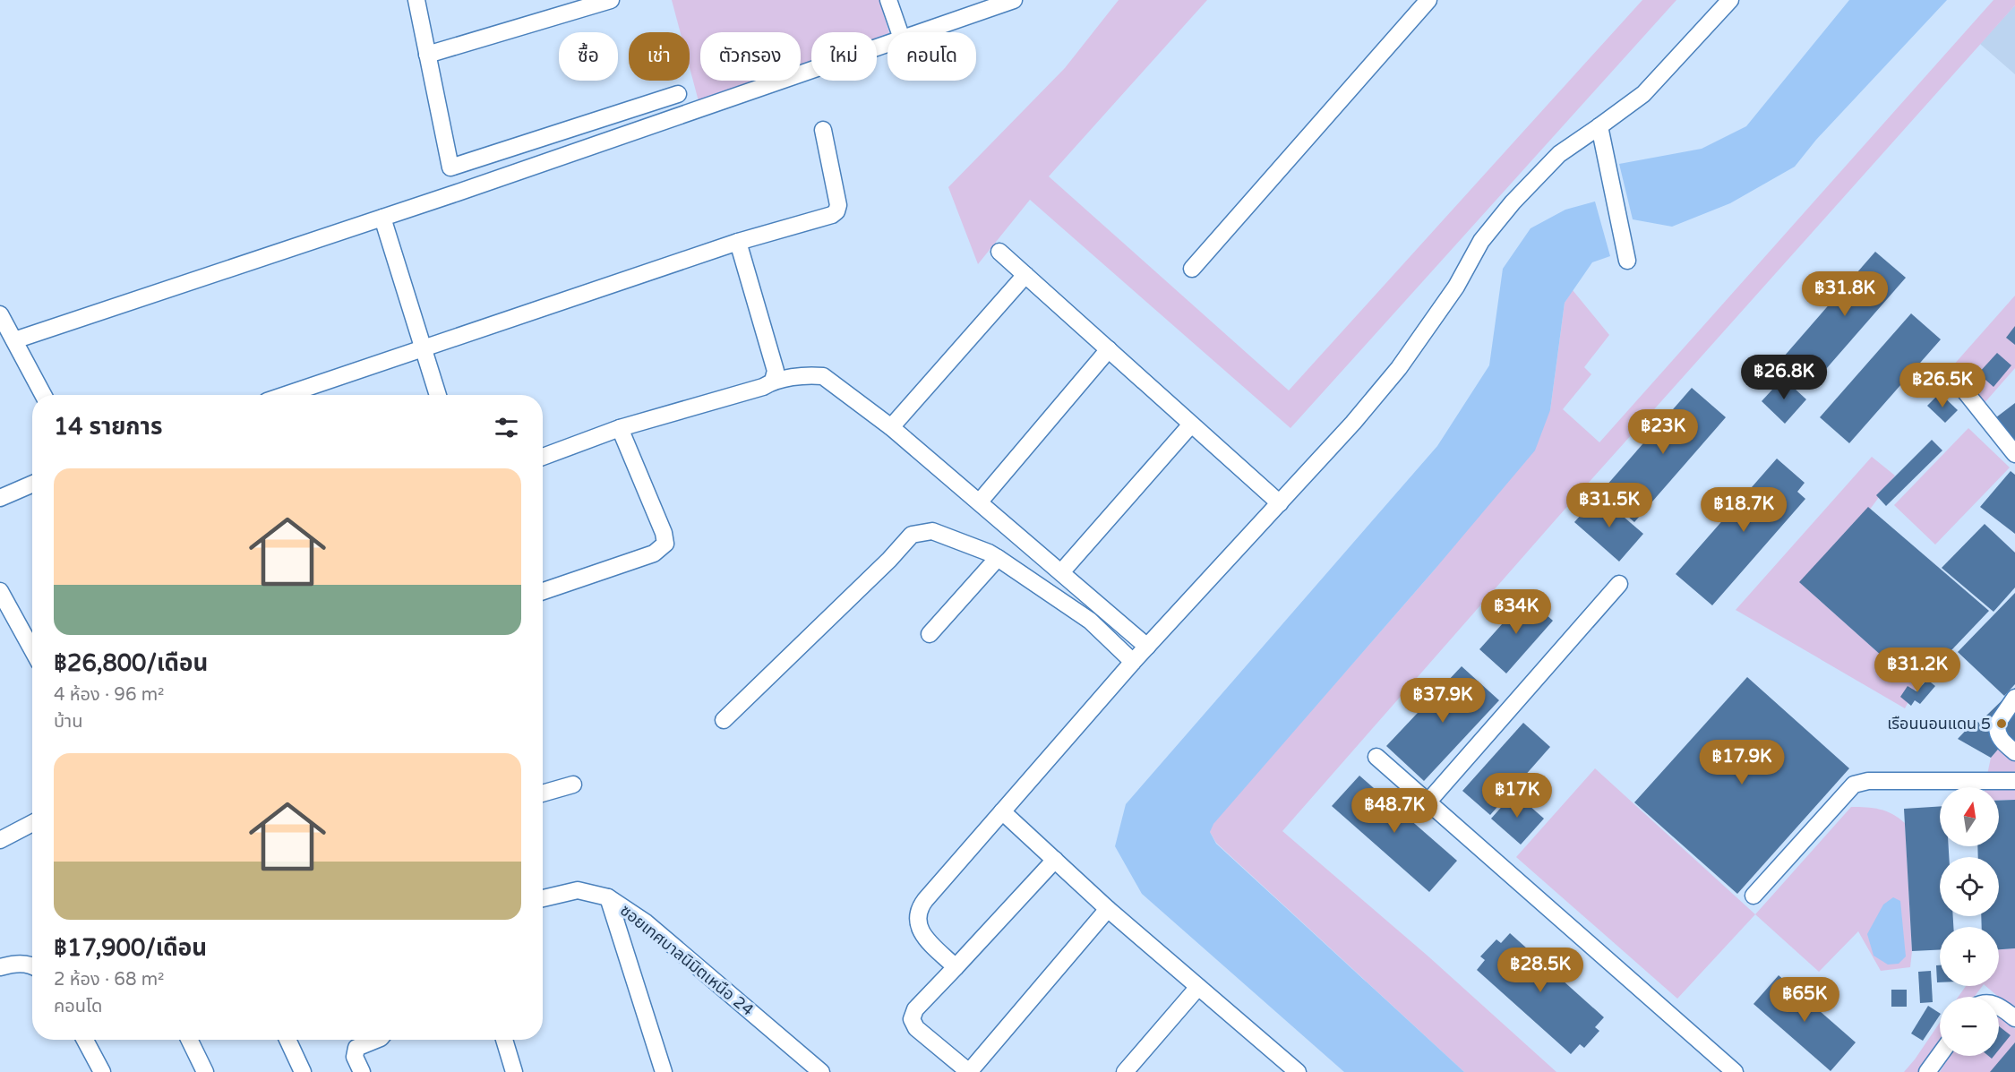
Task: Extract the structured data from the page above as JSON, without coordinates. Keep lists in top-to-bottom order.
{
  "streets": {
    "street": ["ซอยเทศบาลนิมิตเหนือ 24"]
  },
  "places": ["เรือนนอนแดน 5"],
  "north": "top",
  "page": {
    "chip": [
      "ซื้อ",
      "เช่า",
      "ตัวกรอง",
      "ใหม่",
      "คอนโด"
    ],
    "price": [
      "฿31.8K",
      "฿26.8K",
      "฿26.5K",
      "฿23K",
      "฿31.5K",
      "฿18.7K",
      "฿34K",
      "฿31.2K",
      "฿37.9K",
      "฿17.9K",
      "฿17K",
      "฿48.7K",
      "฿28.5K",
      "฿65K"
    ],
    "heading": "14 รายการ",
    "list": [
      {
        "name": "฿26,800/เดือน",
        "note": "4 ห้อง · 96 m² · บ้าน"
      },
      {
        "name": "฿17,900/เดือน",
        "note": "2 ห้อง · 68 m² · คอนโด"
      }
    ],
    "map_buttons": ["+", "−"]
  }
}
